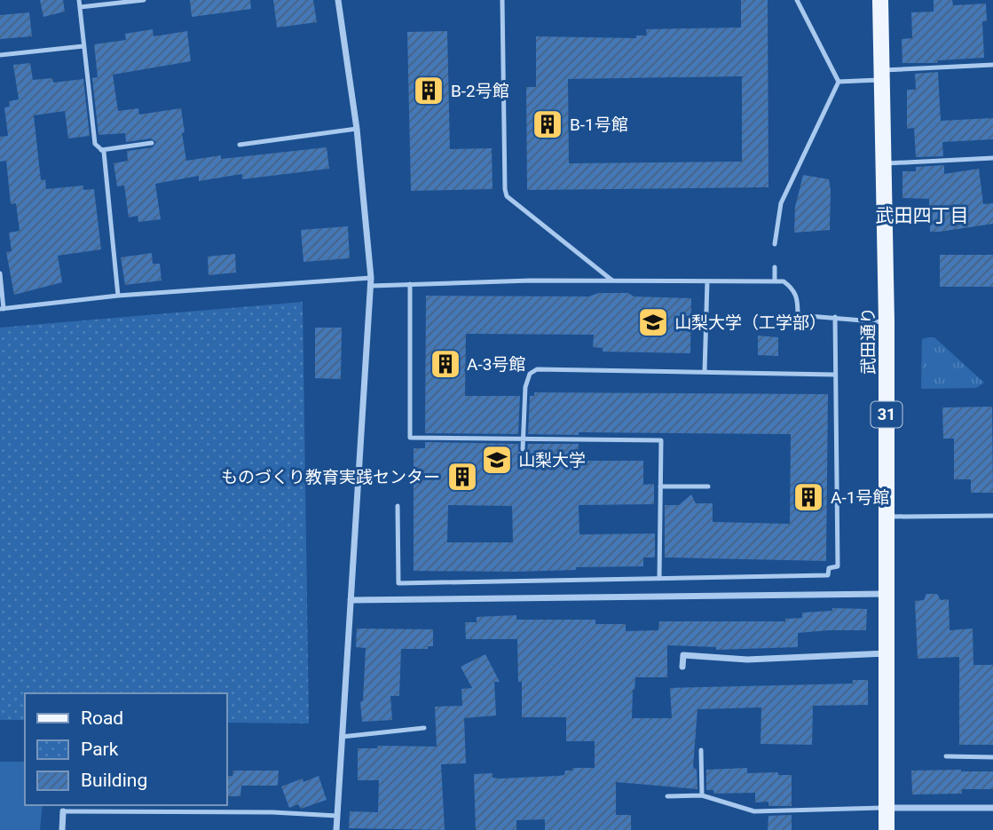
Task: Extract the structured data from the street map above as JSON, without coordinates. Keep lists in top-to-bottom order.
{
  "streets": {
    "main road": ["武田通り", "31"]
  },
  "districts": ["武田四丁目"],
  "places": {
    "building": [
      "B-2号館",
      "B-1号館",
      "A-3号館",
      "ものづくり教育実践センター",
      "A-1号館"
    ],
    "school or university": ["山梨大学（工学部）", "山梨大学"]
  },
  "legend": ["Road", "Park", "Building"]
}
